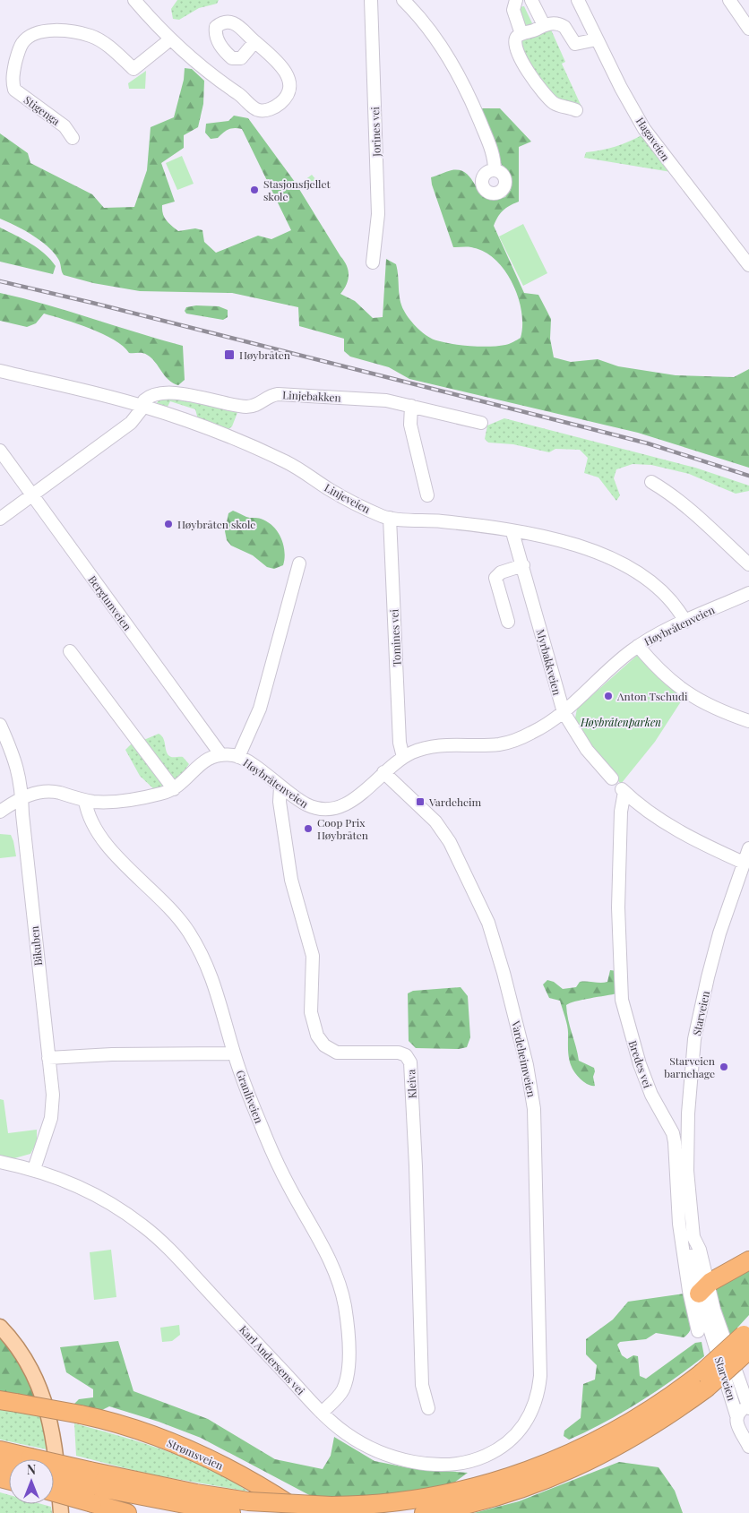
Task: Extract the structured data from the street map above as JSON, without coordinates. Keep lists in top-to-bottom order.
{
  "streets": {
    "highway": ["Strømsveien"],
    "street": [
      "Stigenga",
      "Jorines vei",
      "Hagaveien",
      "Linjebakken",
      "Linjeveien",
      "Bergtunveien",
      "Høybråtenveien",
      "Tomines vei",
      "Myrbakkveien",
      "Bikuben",
      "Starveien",
      "Vardeheimveien",
      "Bredes vei",
      "Kleiva",
      "Granliveien",
      "Karl Andersens vei"
    ]
  },
  "crossings": [
    ["Linjebakken", "Linjeveien"],
    ["Linjeveien", "Høybråtenveien"],
    ["Linjeveien", "Tomines vei"],
    ["Linjeveien", "Myrbakkveien"],
    ["Bergtunveien", "Høybråtenveien"],
    ["Høybråtenveien", "Tomines vei"],
    ["Høybråtenveien", "Myrbakkveien"],
    ["Høybråtenveien", "Vardeheimveien"],
    ["Høybråtenveien", "Kleiva"],
    ["Bikuben", "Karl Andersens vei"],
    ["Starveien", "Bredes vei"],
    ["Vardeheimveien", "Karl Andersens vei"],
    ["Granliveien", "Karl Andersens vei"]
  ],
  "parks": ["Høybråtenparken"],
  "places": {
    "other": [
      "Stasjonsfjellet skole",
      "Høybråten skole",
      "Anton Tschudi",
      "Coop Prix Høybråten",
      "Starveien barnehage"
    ],
    "transit": ["Høybråten", "Vardeheim"]
  },
  "north": "top"
}
